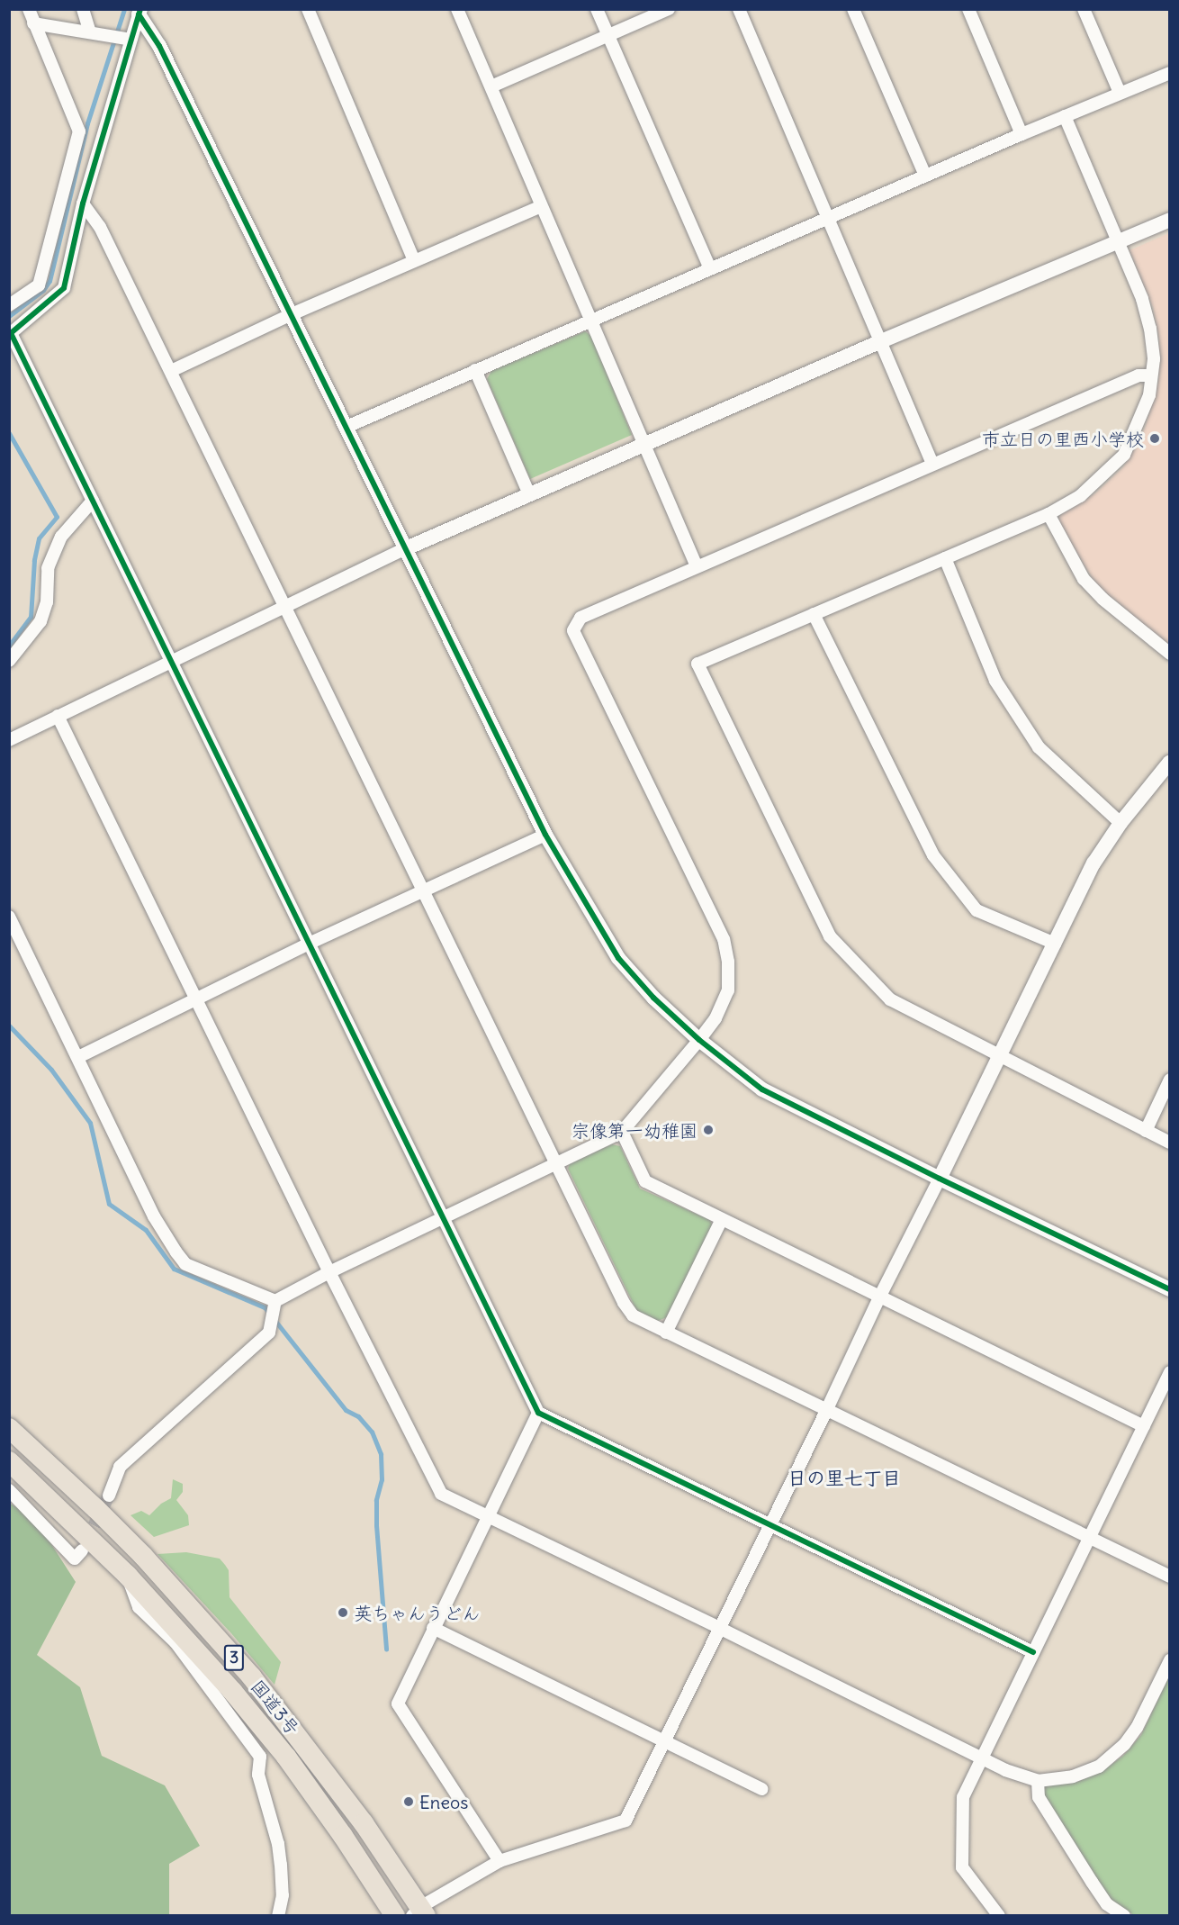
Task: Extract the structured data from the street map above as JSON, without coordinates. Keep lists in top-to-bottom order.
{
  "streets": {
    "highway": ["3", "国道3号"]
  },
  "districts": ["日の里七丁目"],
  "places": [
    "市立日の里西小学校",
    "宗像第一幼稚園",
    "英ちゃんうどん",
    "Eneos"
  ]
}
